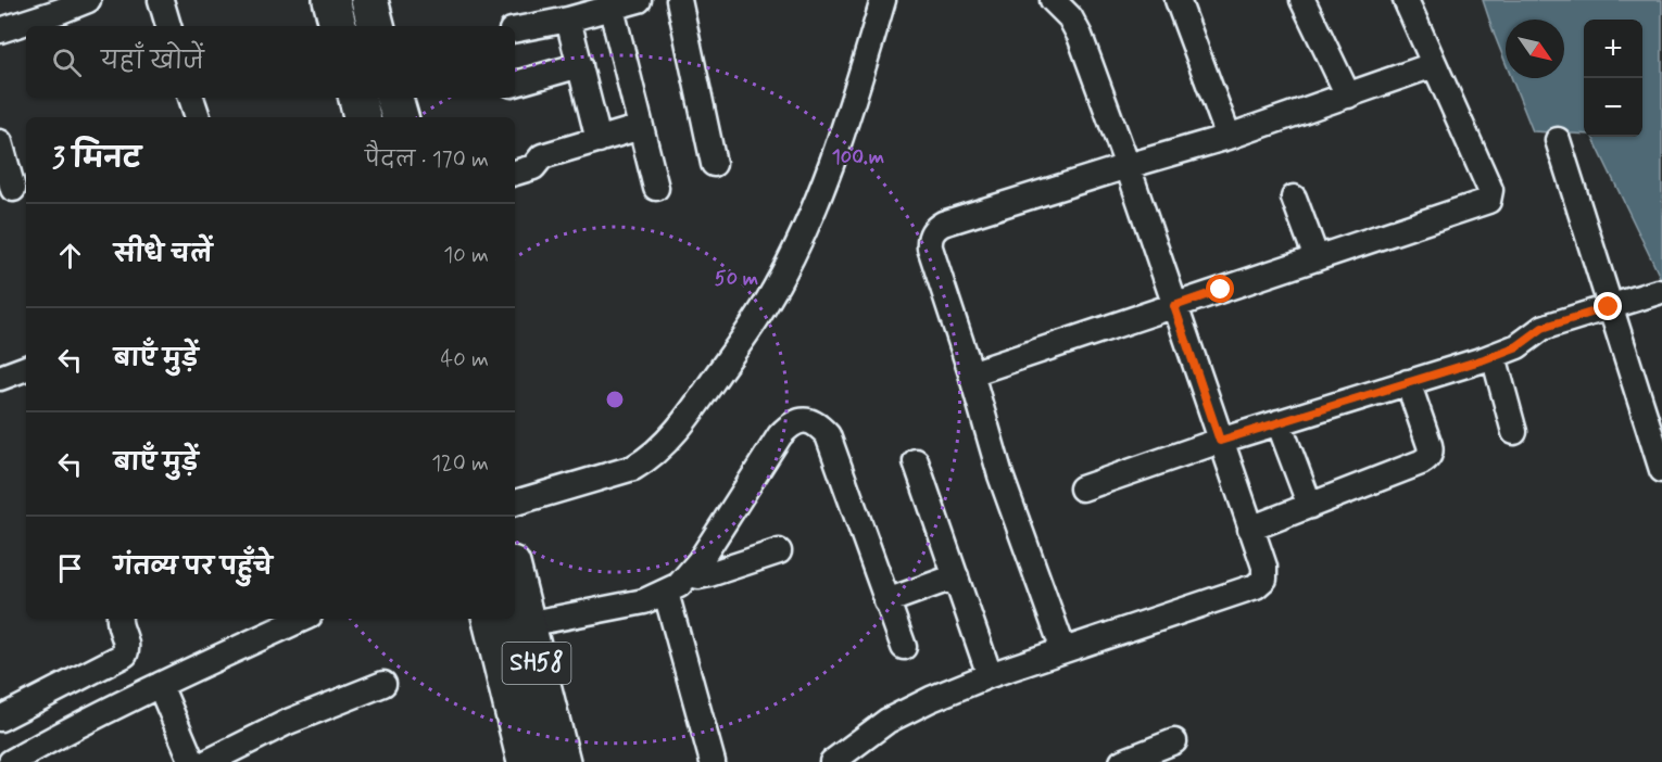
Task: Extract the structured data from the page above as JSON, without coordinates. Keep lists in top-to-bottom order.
{
  "streets": {
    "main road": ["SH58"]
  },
  "north": "bottom right",
  "page": {
    "map_buttons": ["+", "−"],
    "search": "यहाँ खोजें",
    "heading": ["3 मिनट", "पैदल · 170 m"],
    "list": [
      ["सीधे चलें", "10 m"],
      ["बाएँ मुड़ें", "40 m"],
      ["बाएँ मुड़ें", "120 m"],
      "गंतव्य पर पहुँचे"
    ]
  },
  "rings": ["100 m", "50 m"]
}
